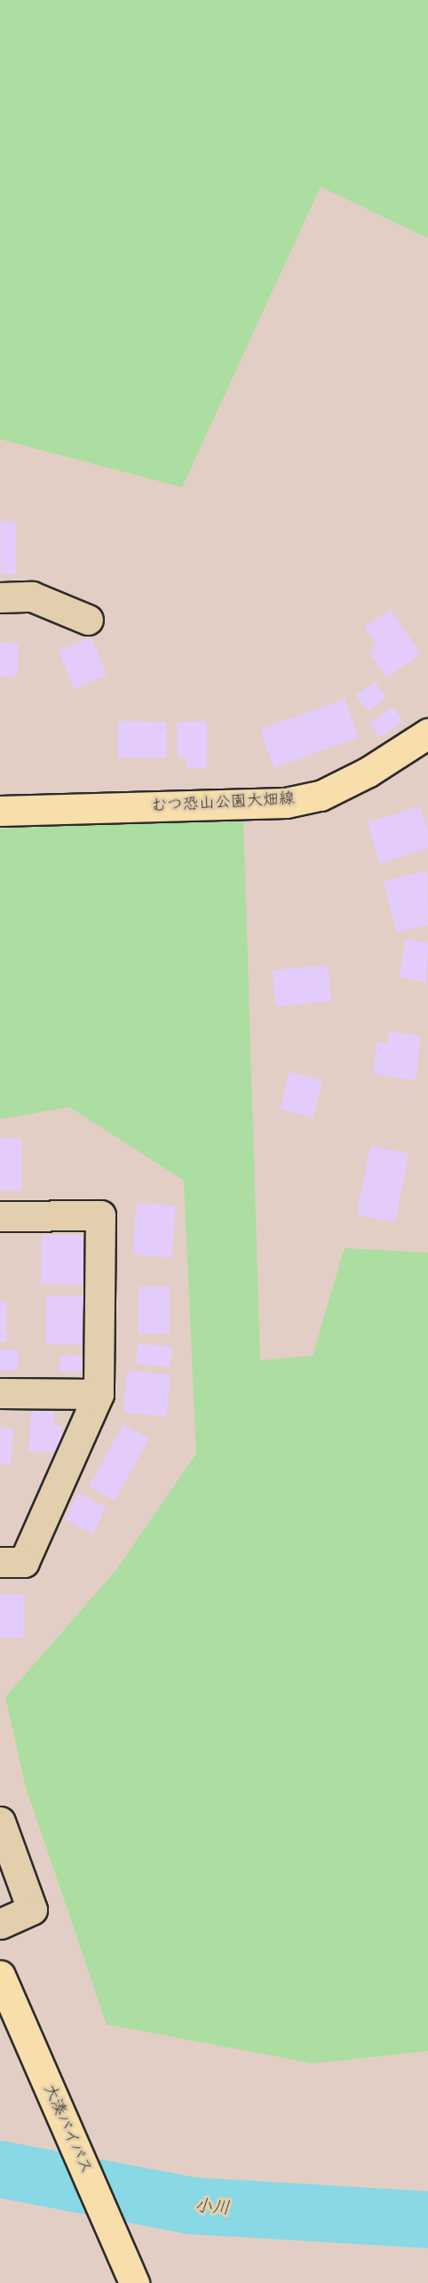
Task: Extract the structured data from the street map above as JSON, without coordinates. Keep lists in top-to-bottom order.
{
  "streets": {
    "main road": ["むつ恐山公園大畑線", "大湊バイパス"]
  },
  "water": ["小川"]
}
